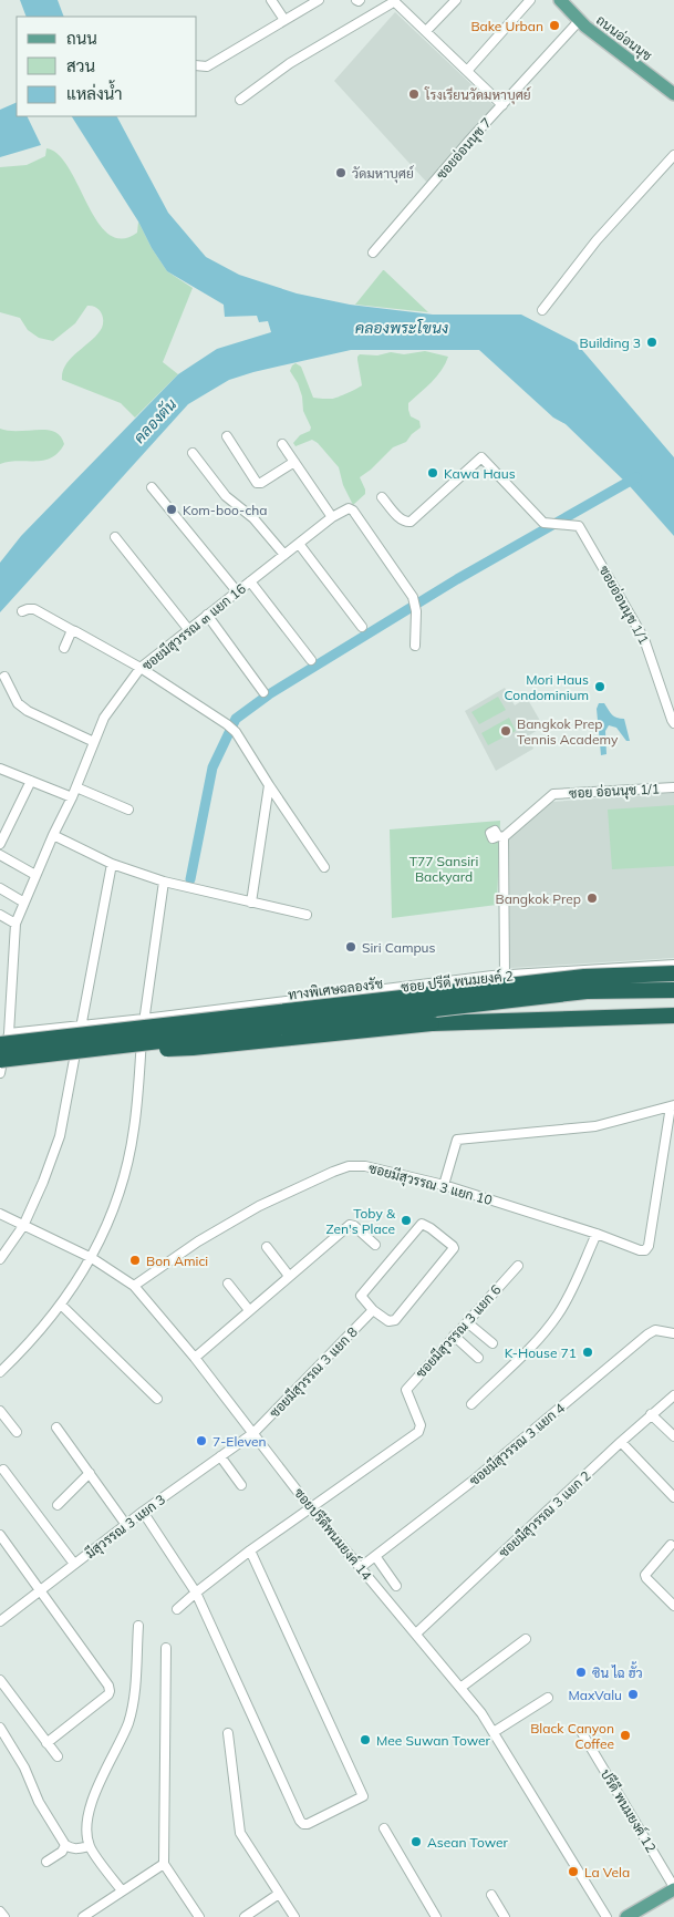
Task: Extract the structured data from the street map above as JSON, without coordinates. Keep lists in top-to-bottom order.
{
  "streets": {
    "highway": ["ทางพิเศษฉลองรัช"],
    "main road": ["ถนนอ่อนนุช"],
    "street": [
      "ซอยอ่อนนุช 7",
      "ซอยอ่อนนุช 1/1",
      "ซอยมีสุวรรณ ๓ แยก 16",
      "ซอย อ่อนนุช 1/1",
      "ซอย ปรีดี พนมยงค์ 2",
      "ซอยมีสุวรรณ 3 แยก 10",
      "ซอยมีสุวรรณ 3 แยก 6",
      "ซอยมีสุวรรณ 3 แยก 8",
      "ซอยมีสุวรรณ 3 แยก 4",
      "ซอยมีสุวรรณ 3 แยก 2",
      "มีสุวรรณ 3 แยก 3",
      "ซอยปรีดีพนมยงค์ 14",
      "ปรีดี พนมยงค์ 12"
    ]
  },
  "crossings": [
    ["ถนนอ่อนนุช", "ซอยอ่อนนุช 7"],
    ["ซอยมีสุวรรณ ๓ แยก 16", "ซอย ปรีดี พนมยงค์ 2"],
    ["ซอยมีสุวรรณ ๓ แยก 16", "ทางพิเศษฉลองรัช"],
    ["ซอย อ่อนนุช 1/1", "ซอย ปรีดี พนมยงค์ 2"],
    ["ซอย ปรีดี พนมยงค์ 2", "ทางพิเศษฉลองรัช"],
    ["ซอยมีสุวรรณ 3 แยก 10", "ซอยปรีดีพนมยงค์ 14"],
    ["ซอยมีสุวรรณ 3 แยก 6", "ซอยปรีดีพนมยงค์ 14"],
    ["ซอยมีสุวรรณ 3 แยก 8", "มีสุวรรณ 3 แยก 3"],
    ["ซอยมีสุวรรณ 3 แยก 8", "ซอยปรีดีพนมยงค์ 14"],
    ["ซอยมีสุวรรณ 3 แยก 4", "ซอยปรีดีพนมยงค์ 14"],
    ["ซอยมีสุวรรณ 3 แยก 2", "ซอยปรีดีพนมยงค์ 14"],
    ["มีสุวรรณ 3 แยก 3", "ซอยปรีดีพนมยงค์ 14"]
  ],
  "water": ["คลองพระโขนง", "คลองตัน"],
  "parks": ["T77 Sansiri Backyard"],
  "places": [
    "Bake Urban",
    "โรงเรียนวัดมหาบุศย์",
    "วัดมหาบุศย์",
    "Building 3",
    "Kawa Haus",
    "Kom-boo-cha",
    "Mori Haus Condominium",
    "Bangkok Prep Tennis Academy",
    "Bangkok Prep",
    "Siri Campus",
    "Toby & Zen's Place",
    "Bon Amici",
    "K-House 71",
    "7-Eleven",
    "ซิน ไฉ ฮั้ว",
    "MaxValu",
    "Black Canyon Coffee",
    "Mee Suwan Tower",
    "Asean Tower",
    "La Vela"
  ],
  "legend": ["ถนน", "สวน", "แหล่งน้ำ"]
}
